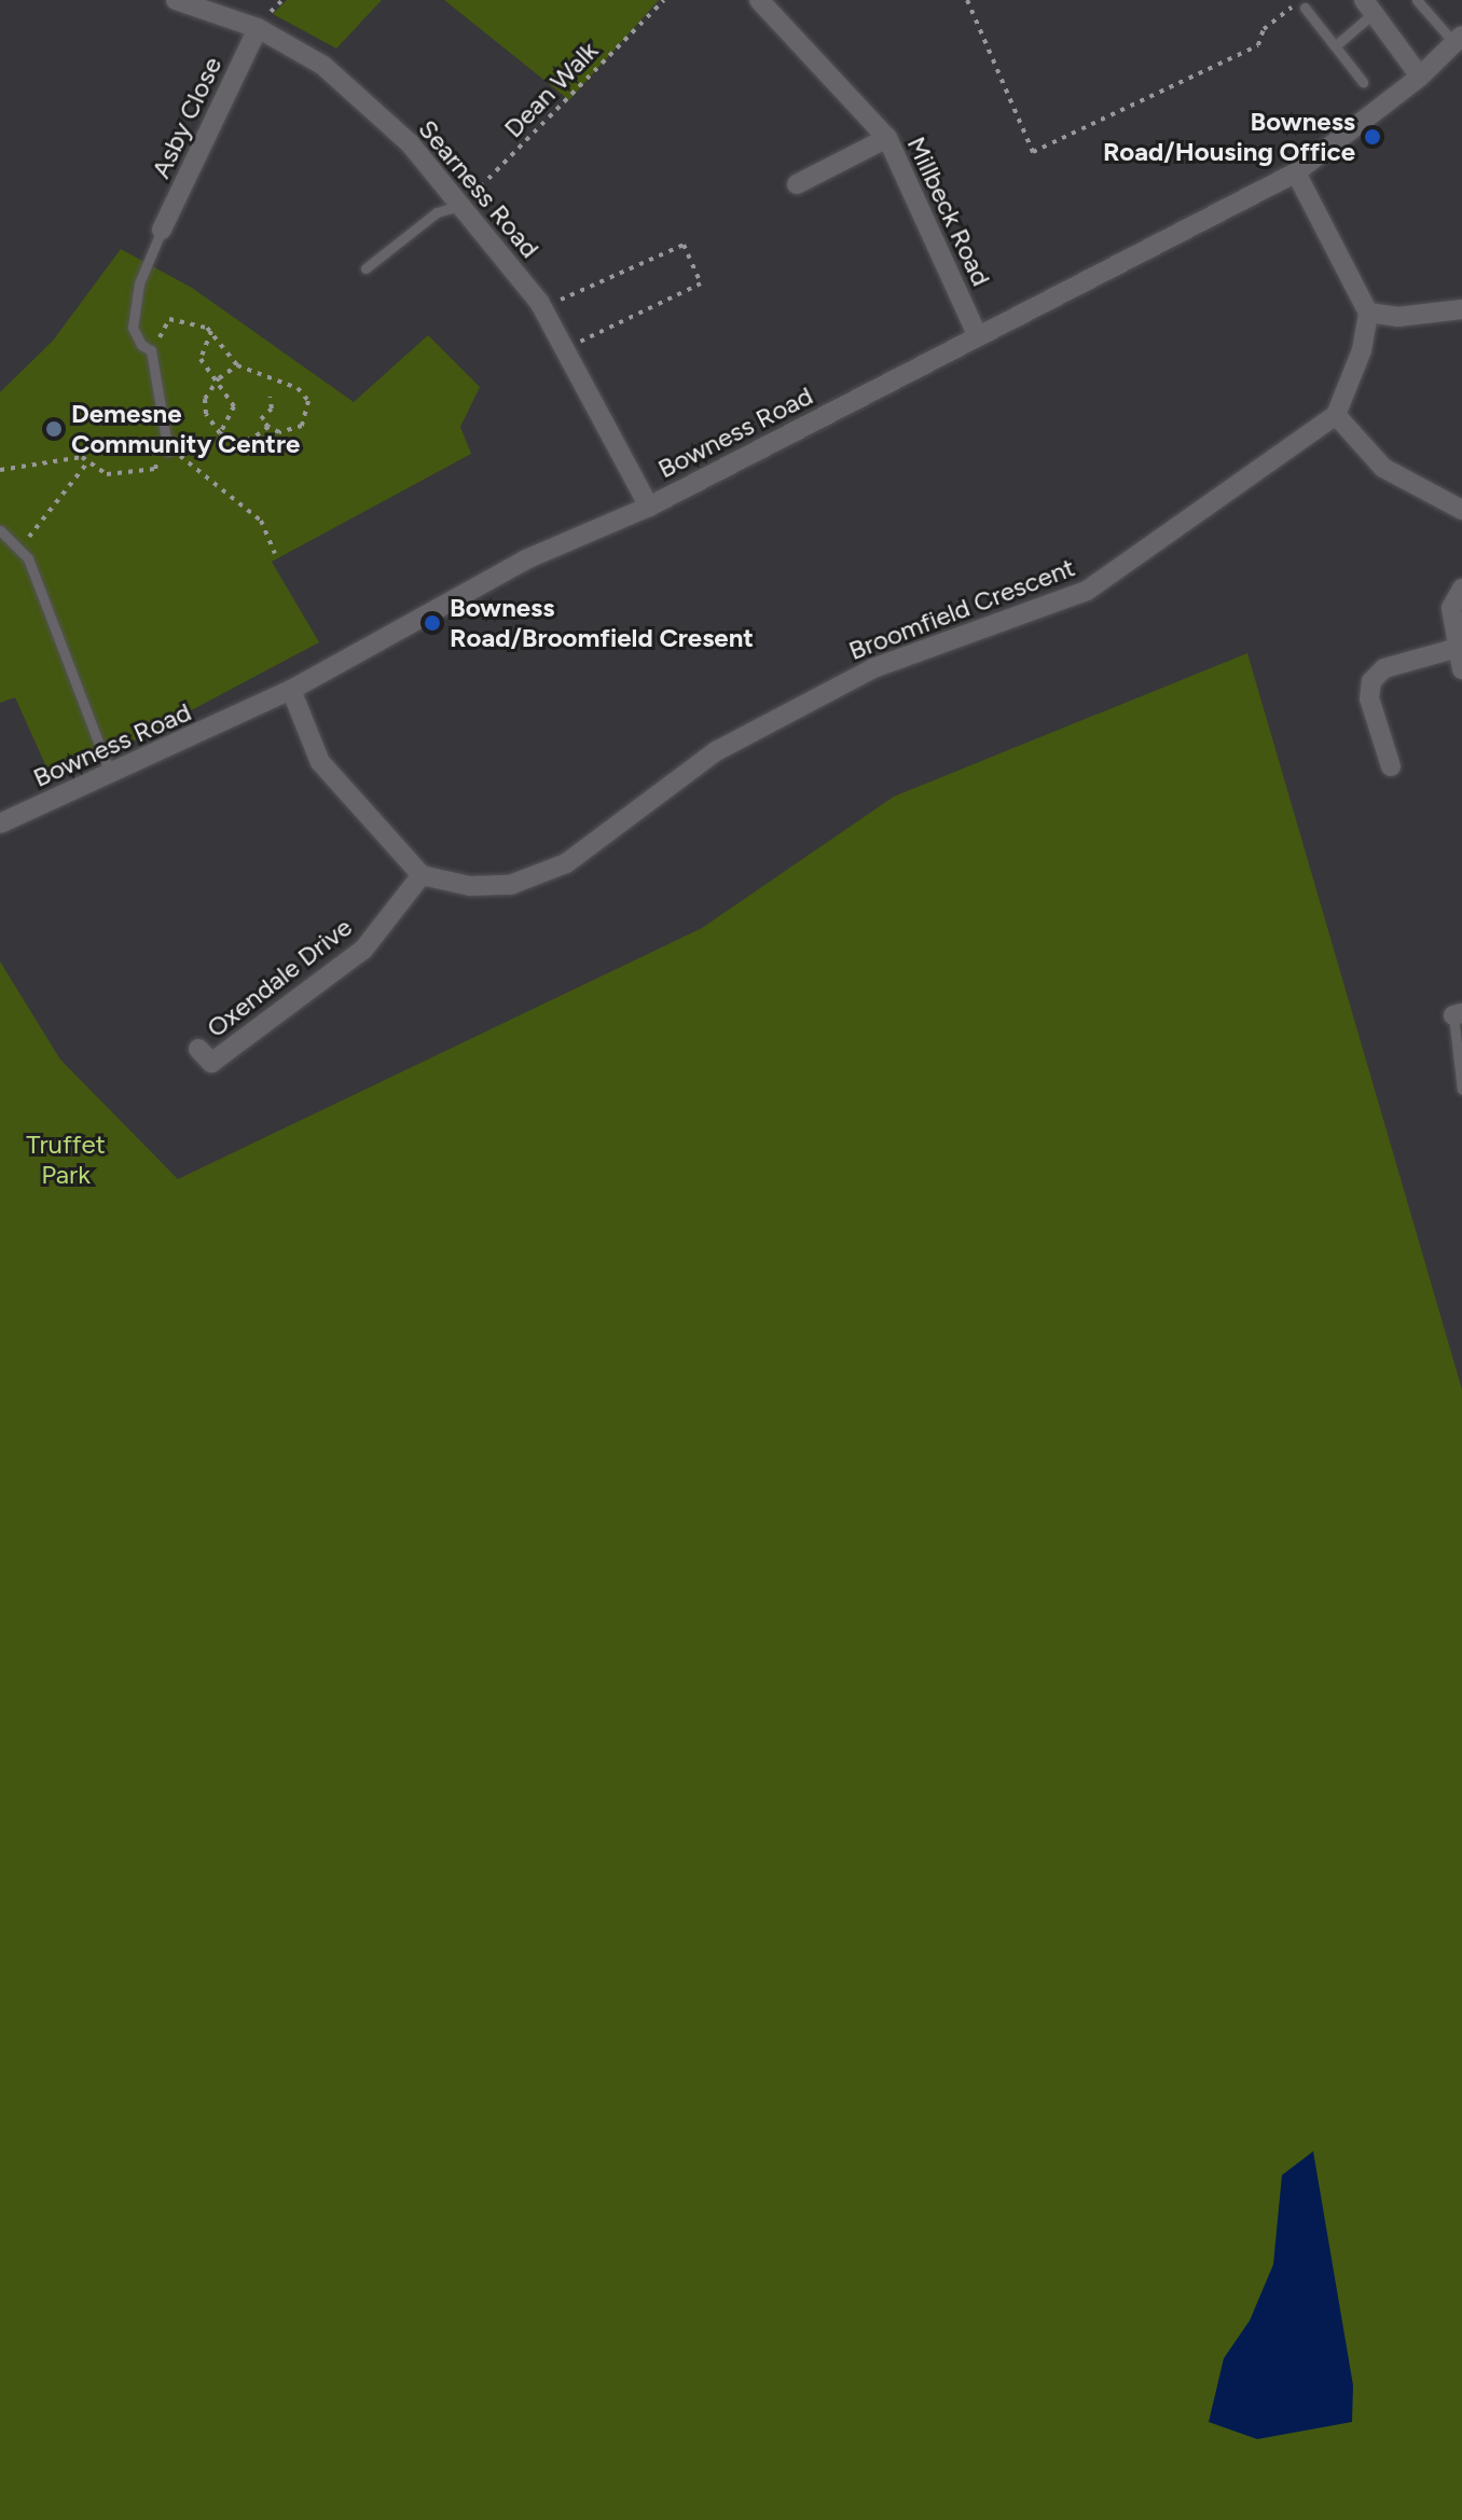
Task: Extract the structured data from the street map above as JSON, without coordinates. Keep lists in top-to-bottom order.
{
  "streets": {
    "street": [
      "Asby Close",
      "Searness Road",
      "Millbeck Road",
      "Bowness Road",
      "Broomfield Crescent",
      "Oxendale Drive"
    ],
    "path": ["Dean Walk"]
  },
  "crossings": [
    ["Dean Walk", "Searness Road"],
    ["Asby Close", "Searness Road"],
    ["Searness Road", "Bowness Road"],
    ["Millbeck Road", "Bowness Road"],
    ["Broomfield Crescent", "Oxendale Drive"]
  ],
  "parks": ["Truffet Park"],
  "places": ["Bowness Road/Housing Office", "Demesne Community Centre", "Bowness Road/Broomfield Cresent"]
}
